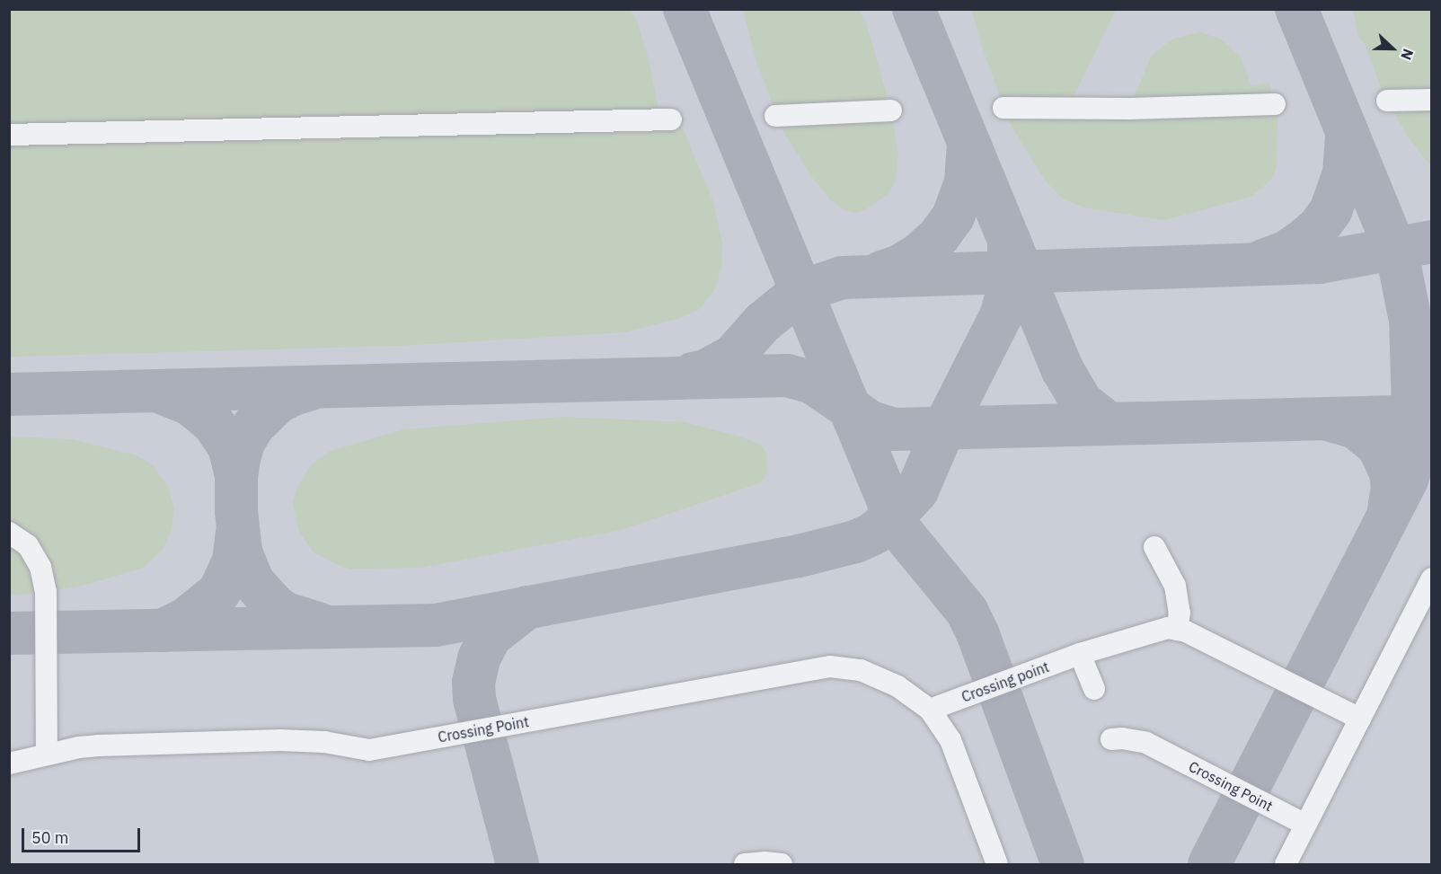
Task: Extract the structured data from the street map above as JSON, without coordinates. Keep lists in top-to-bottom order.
{
  "streets": {
    "lane": ["Crossing point", "Crossing Point"]
  },
  "crossings": [
    ["Crossing point", "Crossing Point"]
  ],
  "scale_bar": "50 m",
  "north": "right"
}
